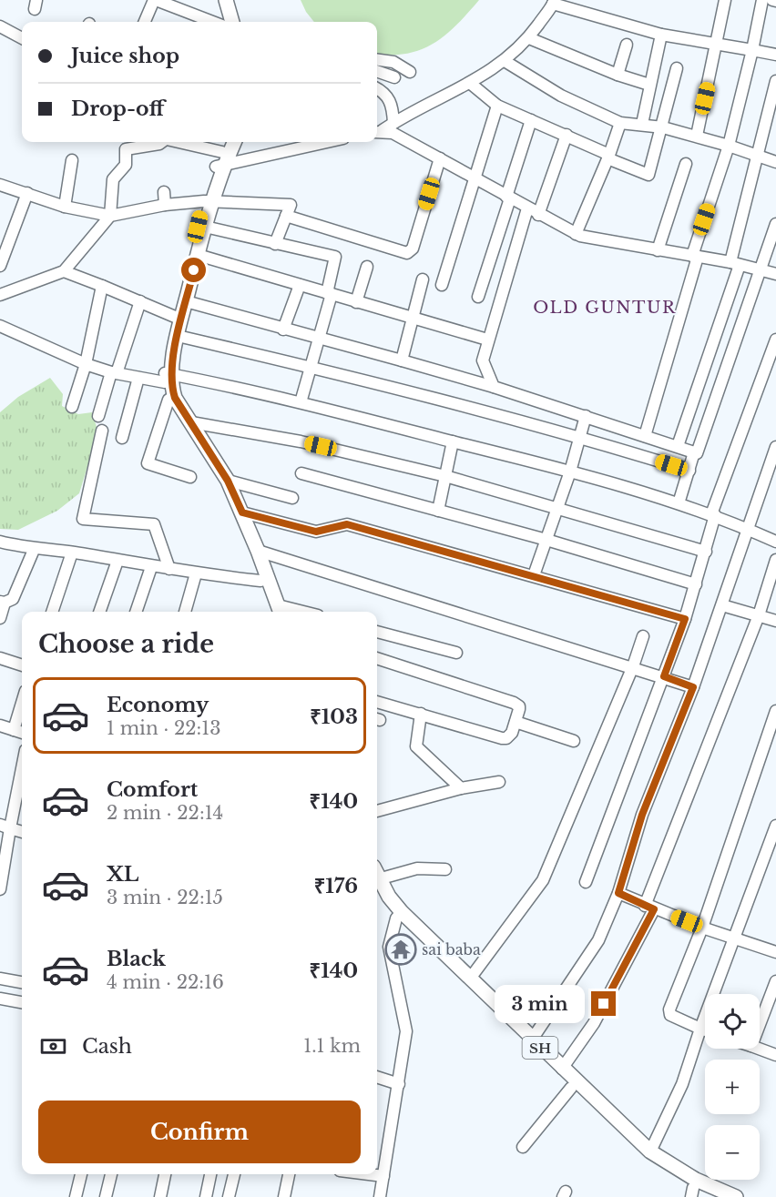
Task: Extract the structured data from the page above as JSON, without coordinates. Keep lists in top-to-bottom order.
{
  "streets": {
    "main road": ["SH"]
  },
  "districts": ["OLD GUNTUR"],
  "places": {
    "temple": ["sai baba"]
  },
  "page": {
    "banner": ["Juice shop", "Drop-off"],
    "heading": "Choose a ride",
    "list": [
      {
        "name": "Economy",
        "note": "1 min · 22:13",
        "value": "₹103"
      },
      {
        "name": "Comfort",
        "note": "2 min · 22:14",
        "value": "₹140"
      },
      {
        "name": "XL",
        "note": "3 min · 22:15",
        "value": "₹176"
      },
      {
        "name": "Black",
        "note": "4 min · 22:16",
        "value": "₹140"
      }
    ],
    "bubble": "3 min",
    "map_buttons": ["+", "−"],
    "pay": ["Cash", "1.1 km"],
    "buttons": "Confirm"
  }
}
